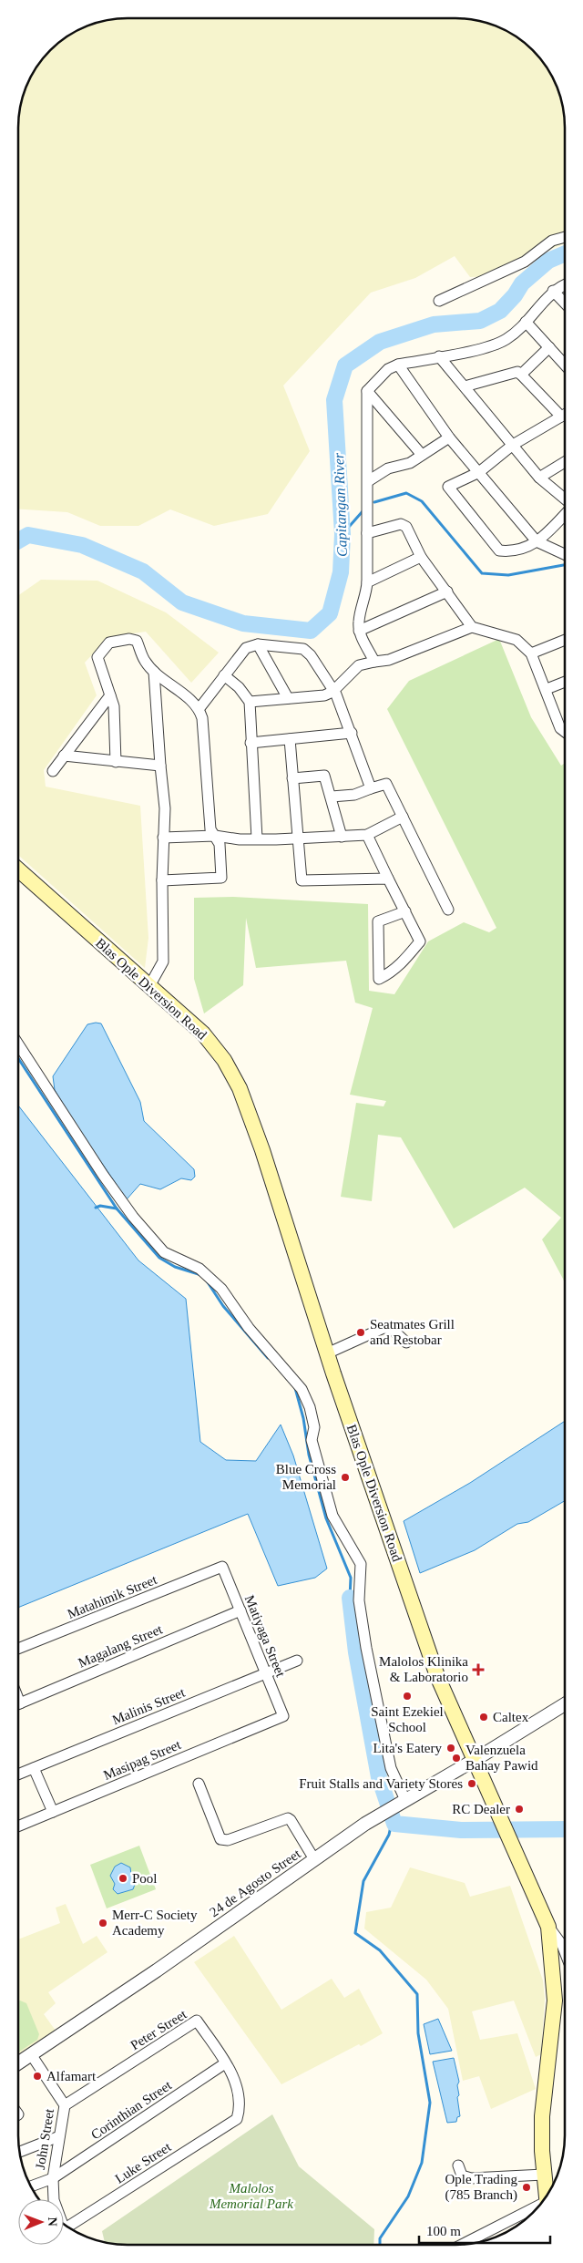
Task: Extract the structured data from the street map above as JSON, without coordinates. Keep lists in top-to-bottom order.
{
  "streets": {
    "main road": ["Blas Ople Diversion Road"],
    "street": [
      "Matahimik Street",
      "Matiyaga Street",
      "Magalang Street",
      "Malinis Street",
      "Masipag Street",
      "24 de Agosto Street",
      "Peter Street",
      "Corinthian Street",
      "John Street",
      "Luke Street"
    ]
  },
  "crossings": [
    ["Blas Ople Diversion Road", "24 de Agosto Street"],
    ["Matahimik Street", "Matiyaga Street"],
    ["Matiyaga Street", "Magalang Street"],
    ["Matiyaga Street", "Malinis Street"],
    ["Matiyaga Street", "Masipag Street"],
    ["24 de Agosto Street", "John Street"],
    ["Peter Street", "Corinthian Street"],
    ["Peter Street", "John Street"],
    ["Peter Street", "Luke Street"],
    ["Corinthian Street", "John Street"]
  ],
  "water": ["Capitangan River"],
  "parks": ["Malolos Memorial Park"],
  "places": {
    "other": [
      "Seatmates Grill and Restobar",
      "Blue Cross Memorial",
      "Saint Ezekiel School",
      "Caltex",
      "Lita's Eatery",
      "Valenzuela Bahay Pawid",
      "Fruit Stalls and Variety Stores",
      "RC Dealer",
      "Pool",
      "Merr-C Society Academy",
      "Alfamart",
      "Ople Trading (785 Branch)"
    ],
    "health": ["Malolos Klinika & Laboratorio"]
  },
  "scale_bar": "100 m",
  "north": "right"
}
